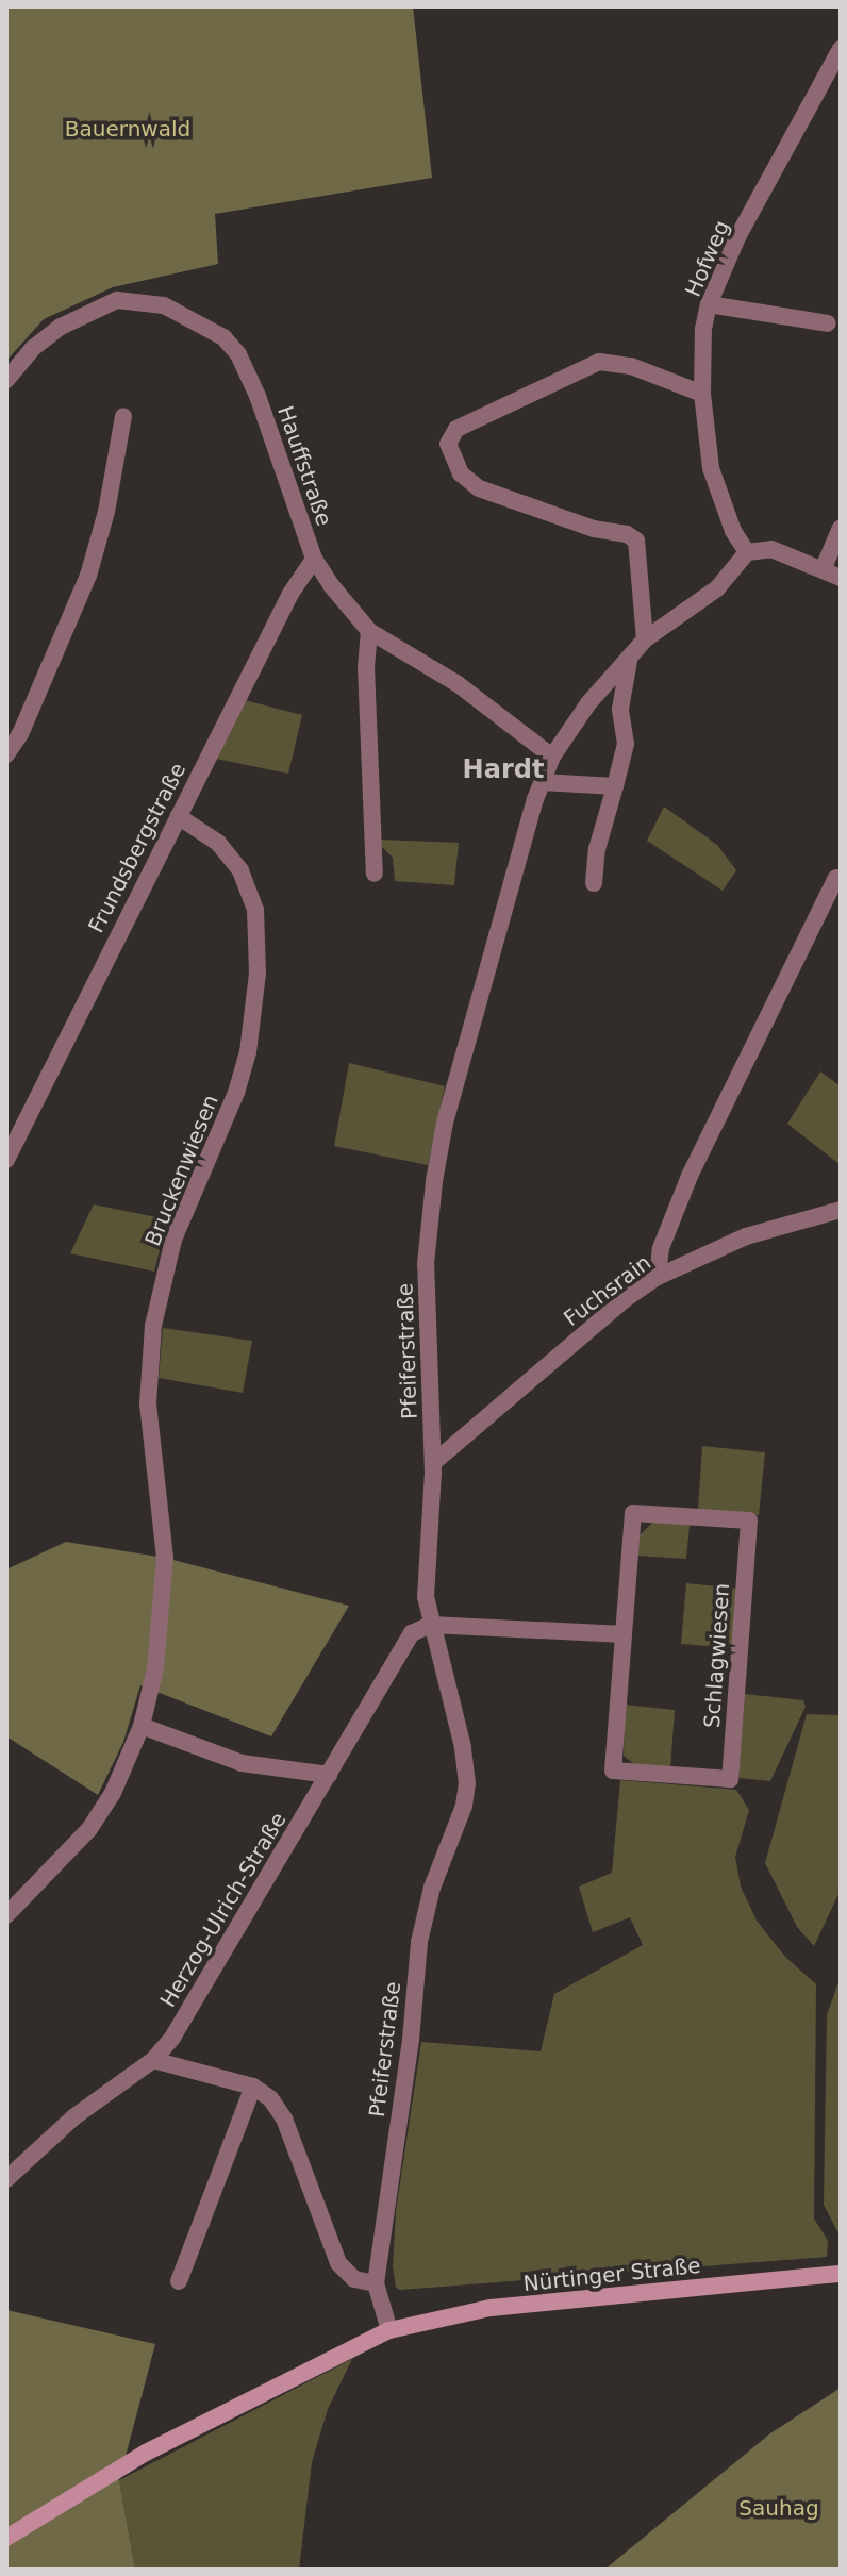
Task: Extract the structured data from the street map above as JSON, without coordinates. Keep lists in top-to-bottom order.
{
  "streets": {
    "main road": ["Nürtinger Straße"],
    "street": [
      "Hofweg",
      "Hauffstraße",
      "Frundsbergstraße",
      "Bruckenwiesen",
      "Fuchsrain",
      "Pfeiferstraße",
      "Schlagwiesen",
      "Herzog-Ulrich-Straße"
    ]
  },
  "crossings": [
    ["Hofweg", "Pfeiferstraße"],
    ["Hauffstraße", "Frundsbergstraße"],
    ["Hauffstraße", "Pfeiferstraße"],
    ["Frundsbergstraße", "Bruckenwiesen"],
    ["Fuchsrain", "Pfeiferstraße"],
    ["Pfeiferstraße", "Herzog-Ulrich-Straße"],
    ["Pfeiferstraße", "Nürtinger Straße"]
  ],
  "districts": ["Hardt"],
  "parks": ["Bauernwald", "Sauhag"]
}
